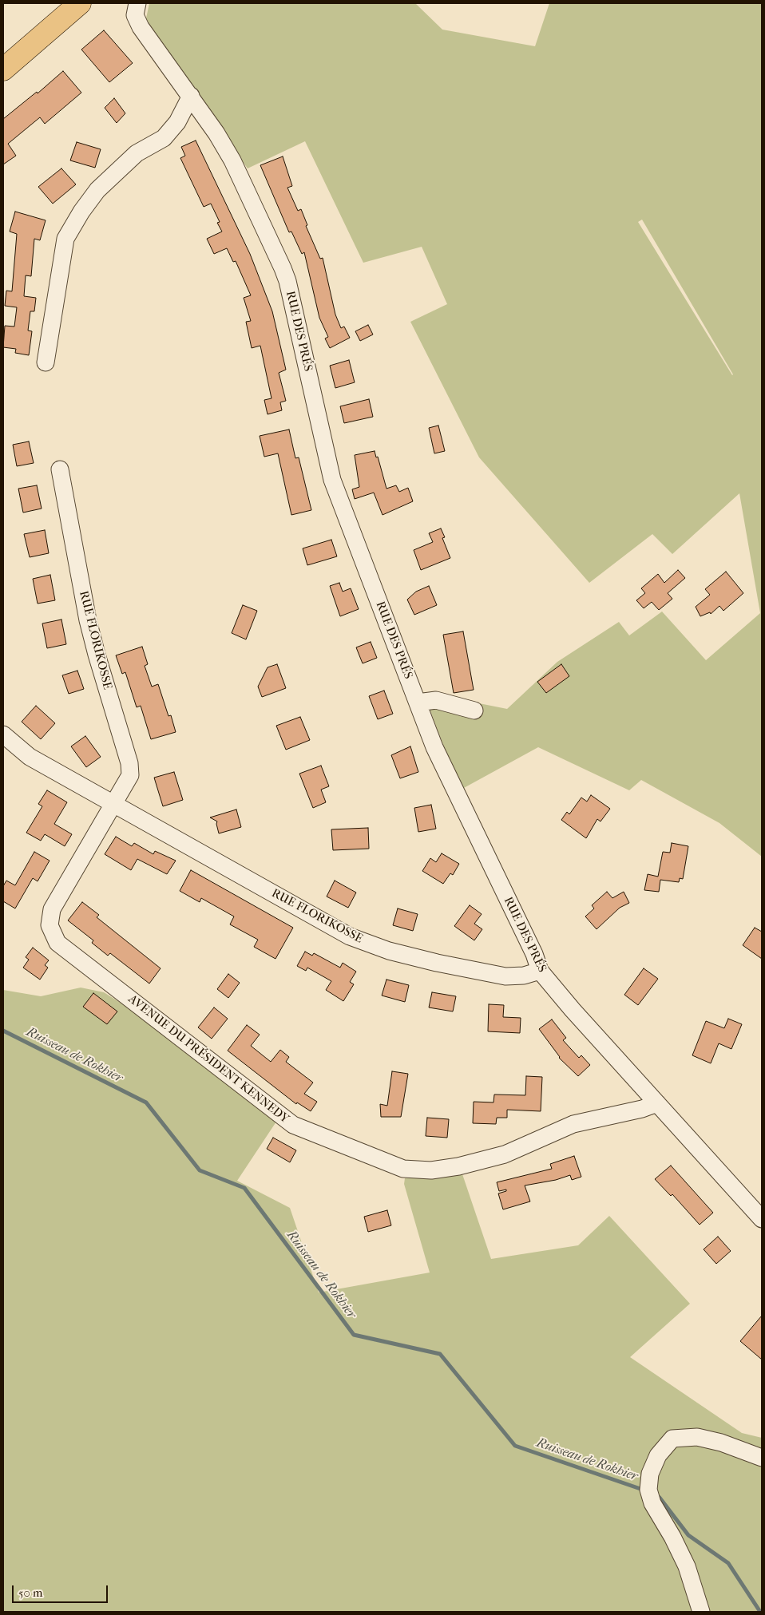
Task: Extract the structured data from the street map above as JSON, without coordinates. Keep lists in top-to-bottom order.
{
  "streets": {
    "street": ["RUE DES PRÉS", "RUE FLORIKOSSE", "AVENUE DU PRÉSIDENT KENNEDY"]
  },
  "crossings": [
    ["RUE DES PRÉS", "RUE FLORIKOSSE"],
    ["RUE DES PRÉS", "AVENUE DU PRÉSIDENT KENNEDY"],
    ["RUE FLORIKOSSE", "AVENUE DU PRÉSIDENT KENNEDY"]
  ],
  "water": ["Ruisseau de Rokhier"],
  "scale_bar": "50 m"
}
